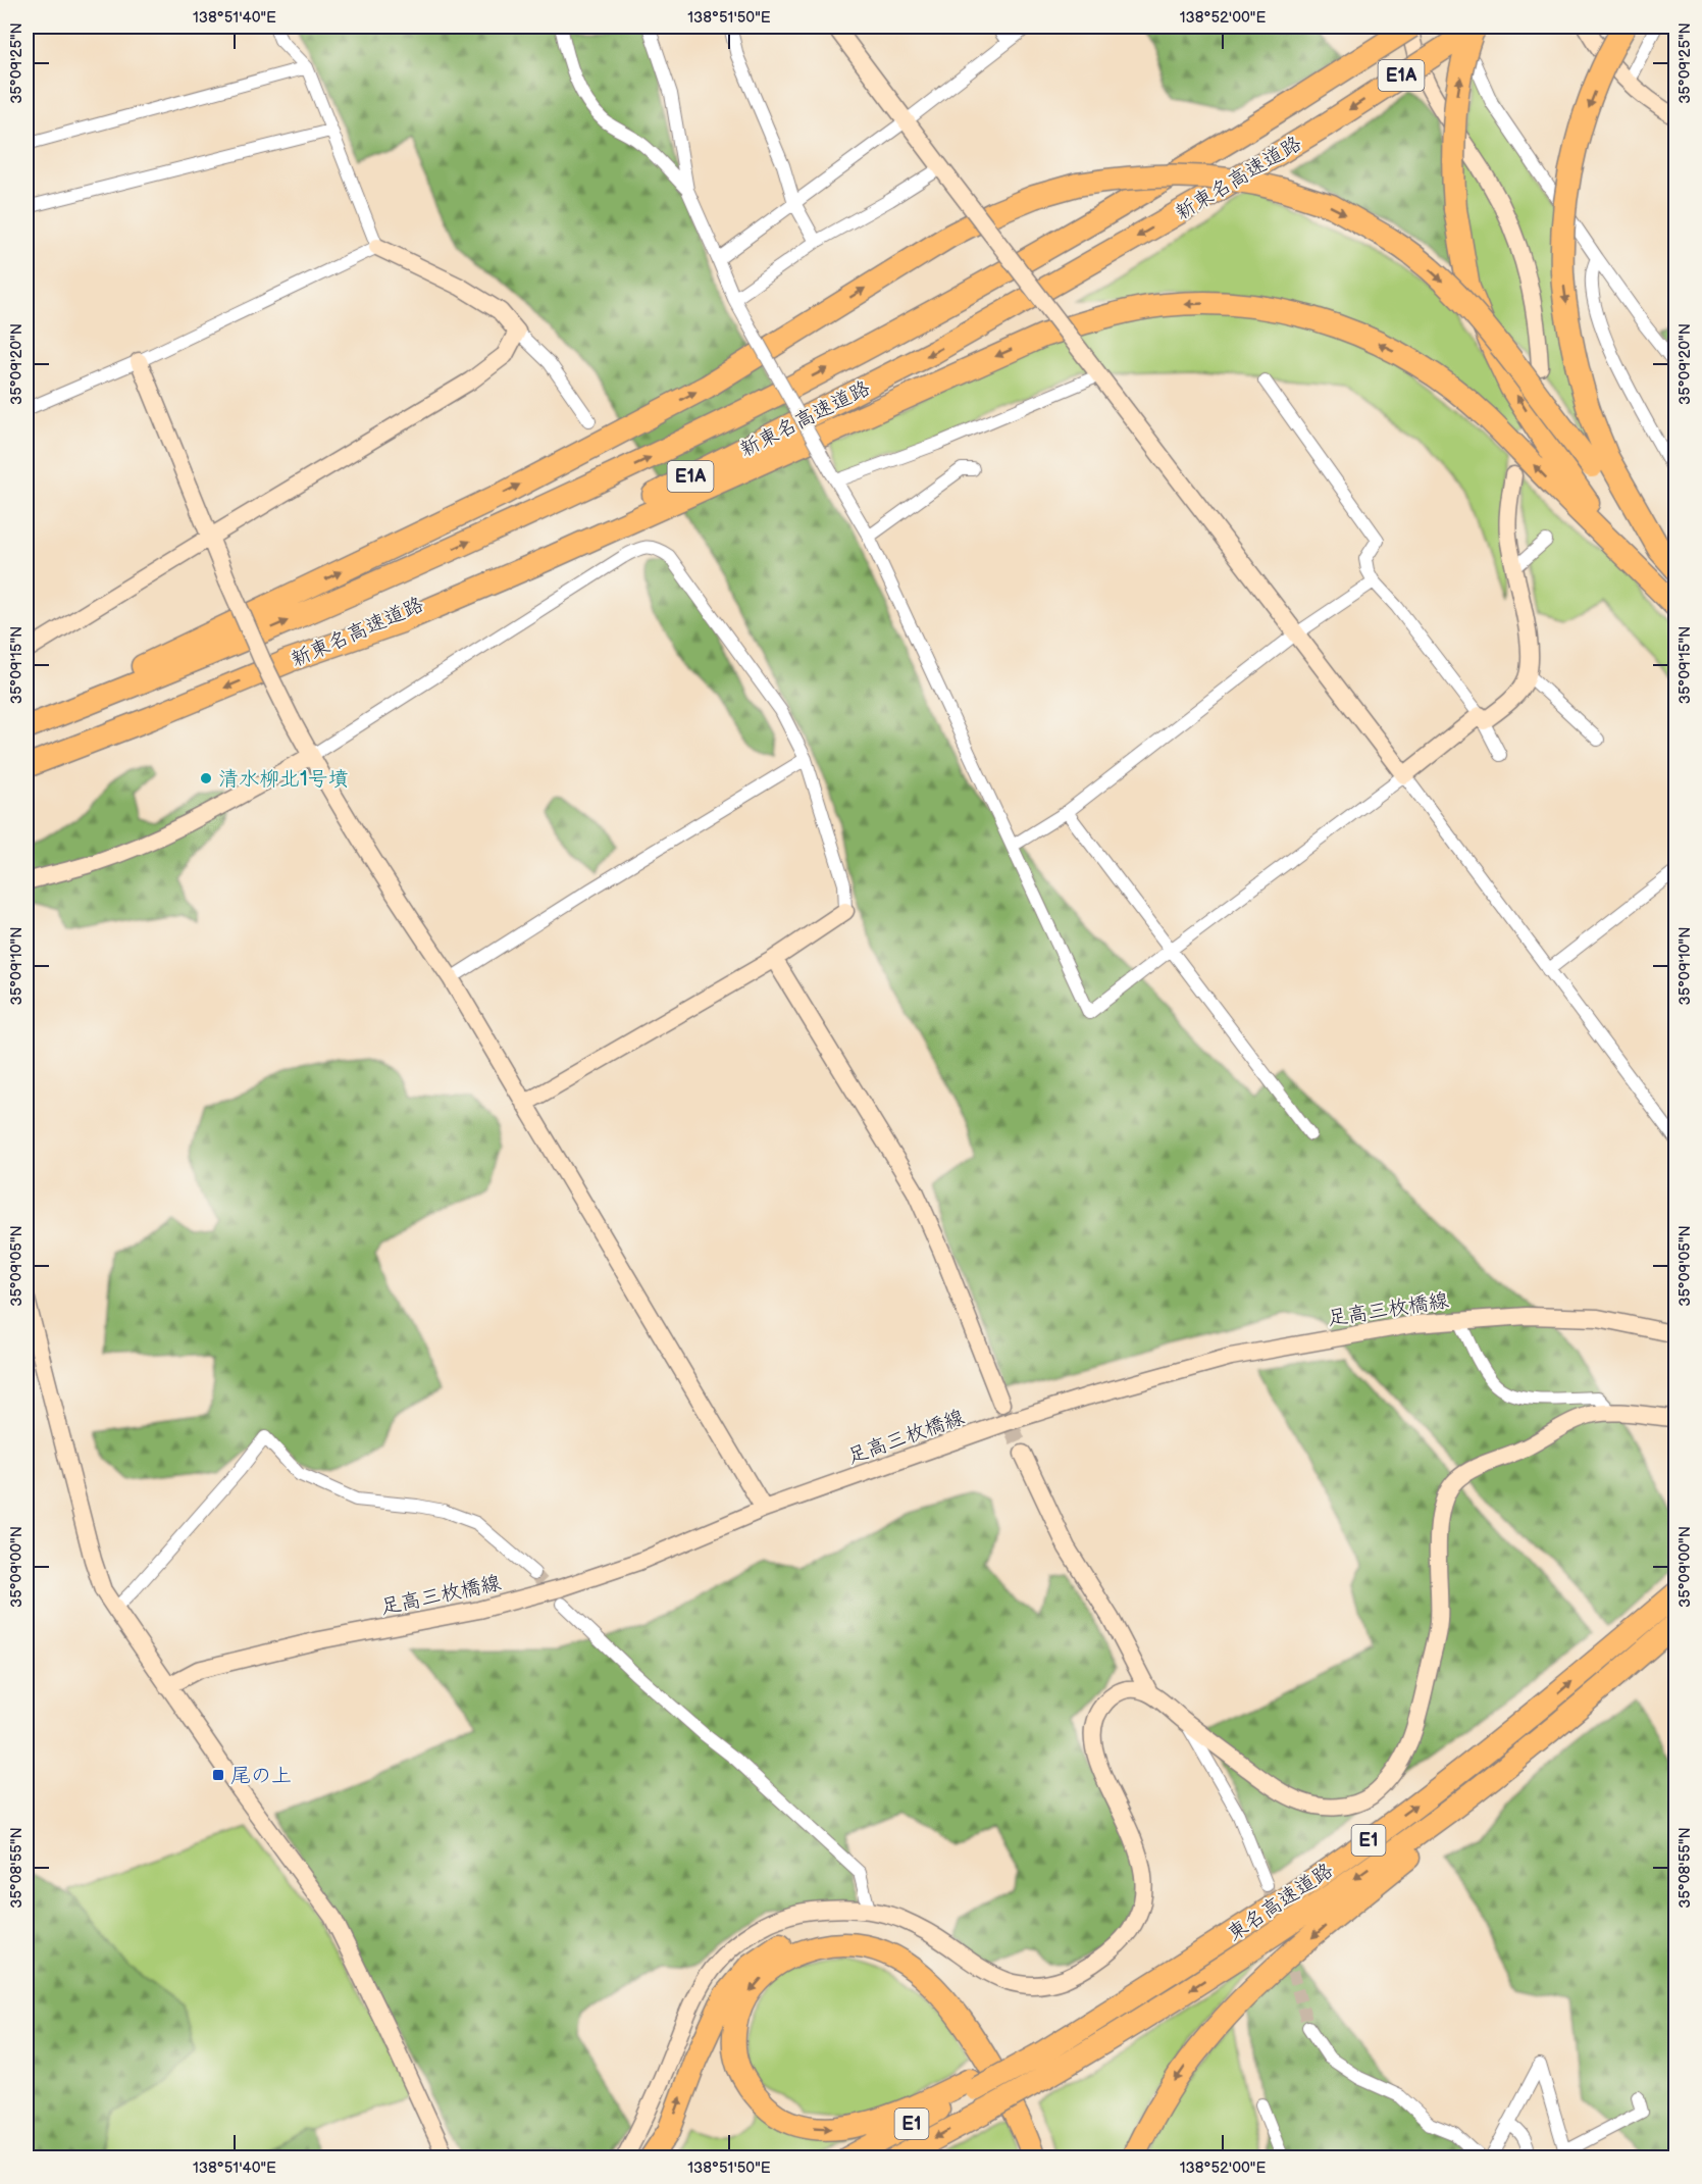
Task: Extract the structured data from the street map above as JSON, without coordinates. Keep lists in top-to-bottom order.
{
  "streets": {
    "highway": [
      "E1A",
      "新東名高速道路",
      "E1",
      "東名高速道路"
    ],
    "street": ["足高三枚橋線"]
  },
  "places": {
    "other": ["清水柳北1号墳"],
    "transit": ["尾の上"]
  },
  "coordinates": [
    "138°51'40\"E",
    "138°51'50\"E",
    "138°52'00\"E",
    "35°09'25\"N",
    "35°09'20\"N",
    "35°09'15\"N",
    "35°09'10\"N",
    "35°09'05\"N",
    "35°09'00\"N",
    "35°08'55\"N"
  ]
}
